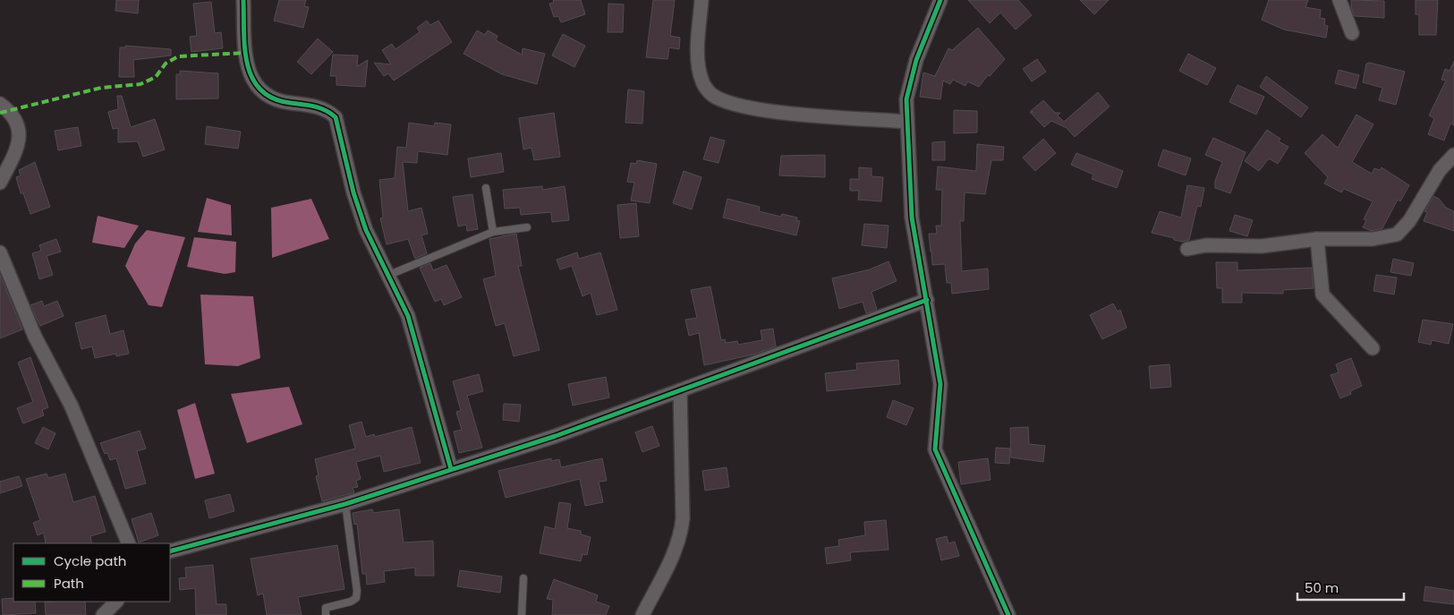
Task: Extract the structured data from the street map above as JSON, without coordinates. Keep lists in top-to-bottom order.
{
  "legend": ["Cycle path", "Path"],
  "scale_bar": "50 m"
}
